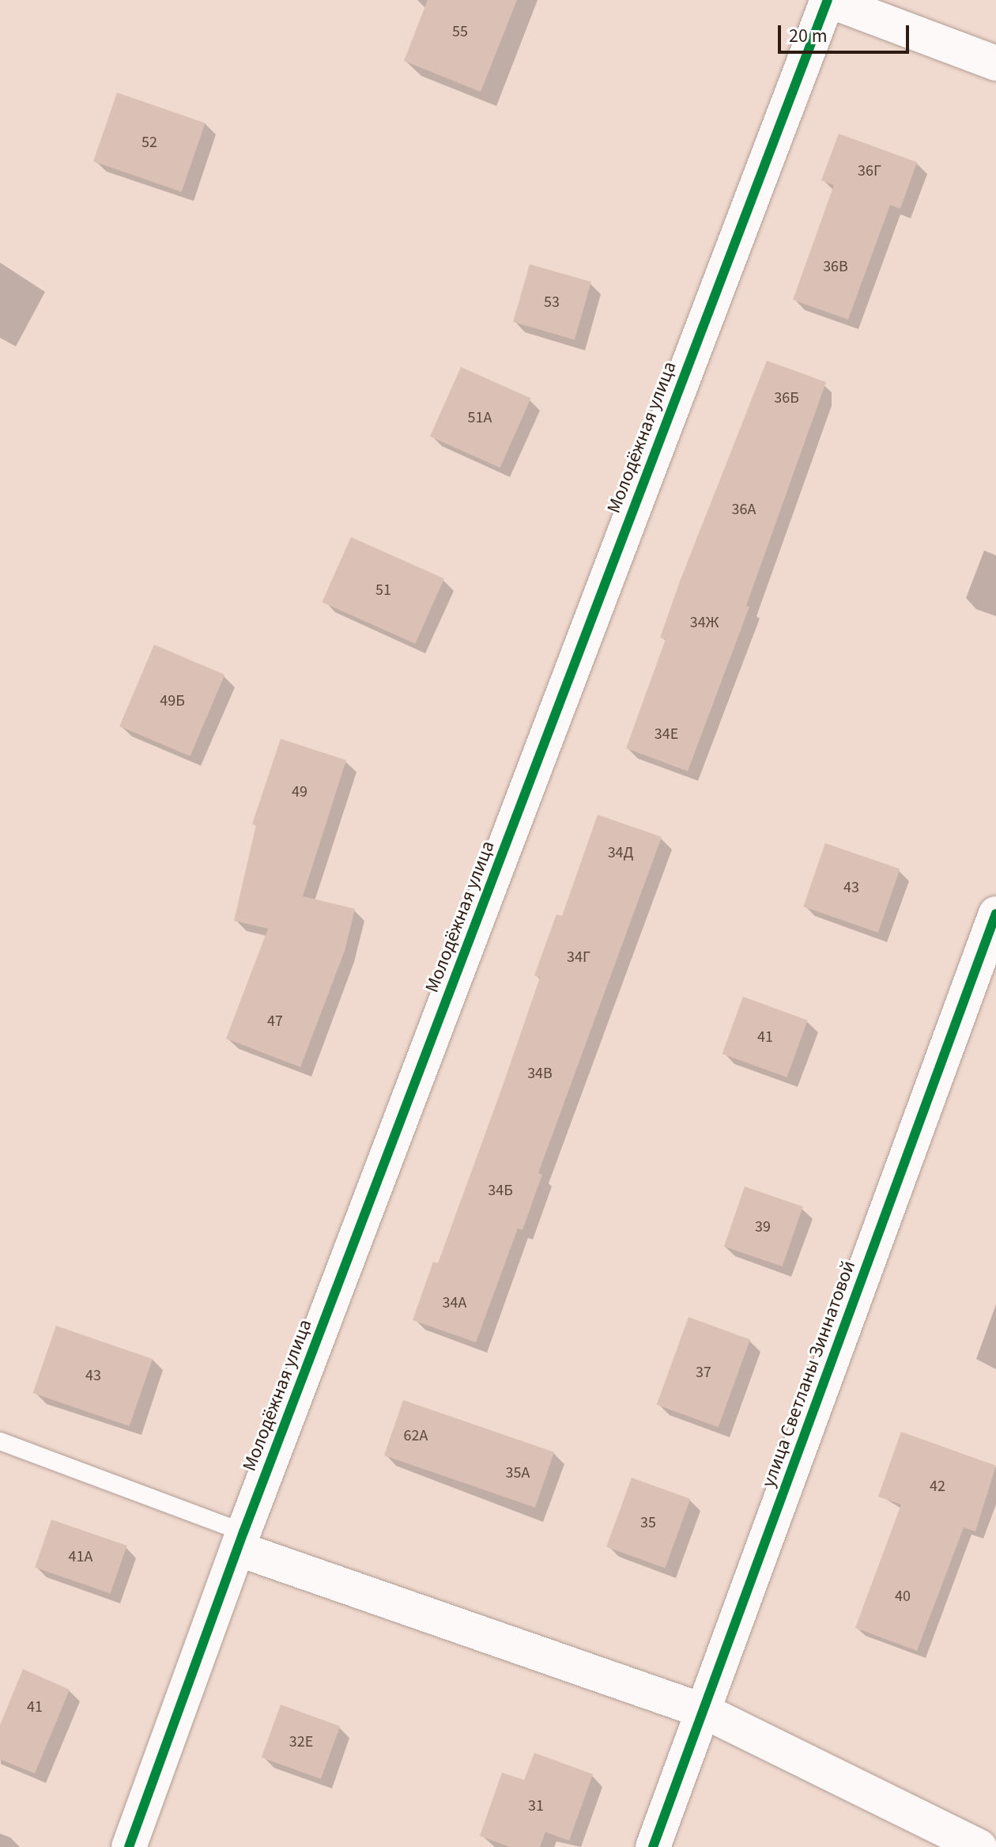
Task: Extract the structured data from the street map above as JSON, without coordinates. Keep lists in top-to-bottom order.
{
  "streets": {
    "street": ["Молодёжная улица", "улица Светланы Зиннатовой"]
  },
  "house_numbers": [
    "55",
    "52",
    "36Г",
    "36В",
    "53",
    "36Б",
    "51А",
    "36А",
    "51",
    "34Ж",
    "49Б",
    "34Е",
    "49",
    "34Д",
    "43",
    "34Г",
    "47",
    "41",
    "34В",
    "34Б",
    "39",
    "34А",
    "37",
    "43",
    "62А",
    "35А",
    "42",
    "35",
    "41А",
    "40",
    "41",
    "32Е",
    "31"
  ],
  "scale_bar": "20 m"
}
